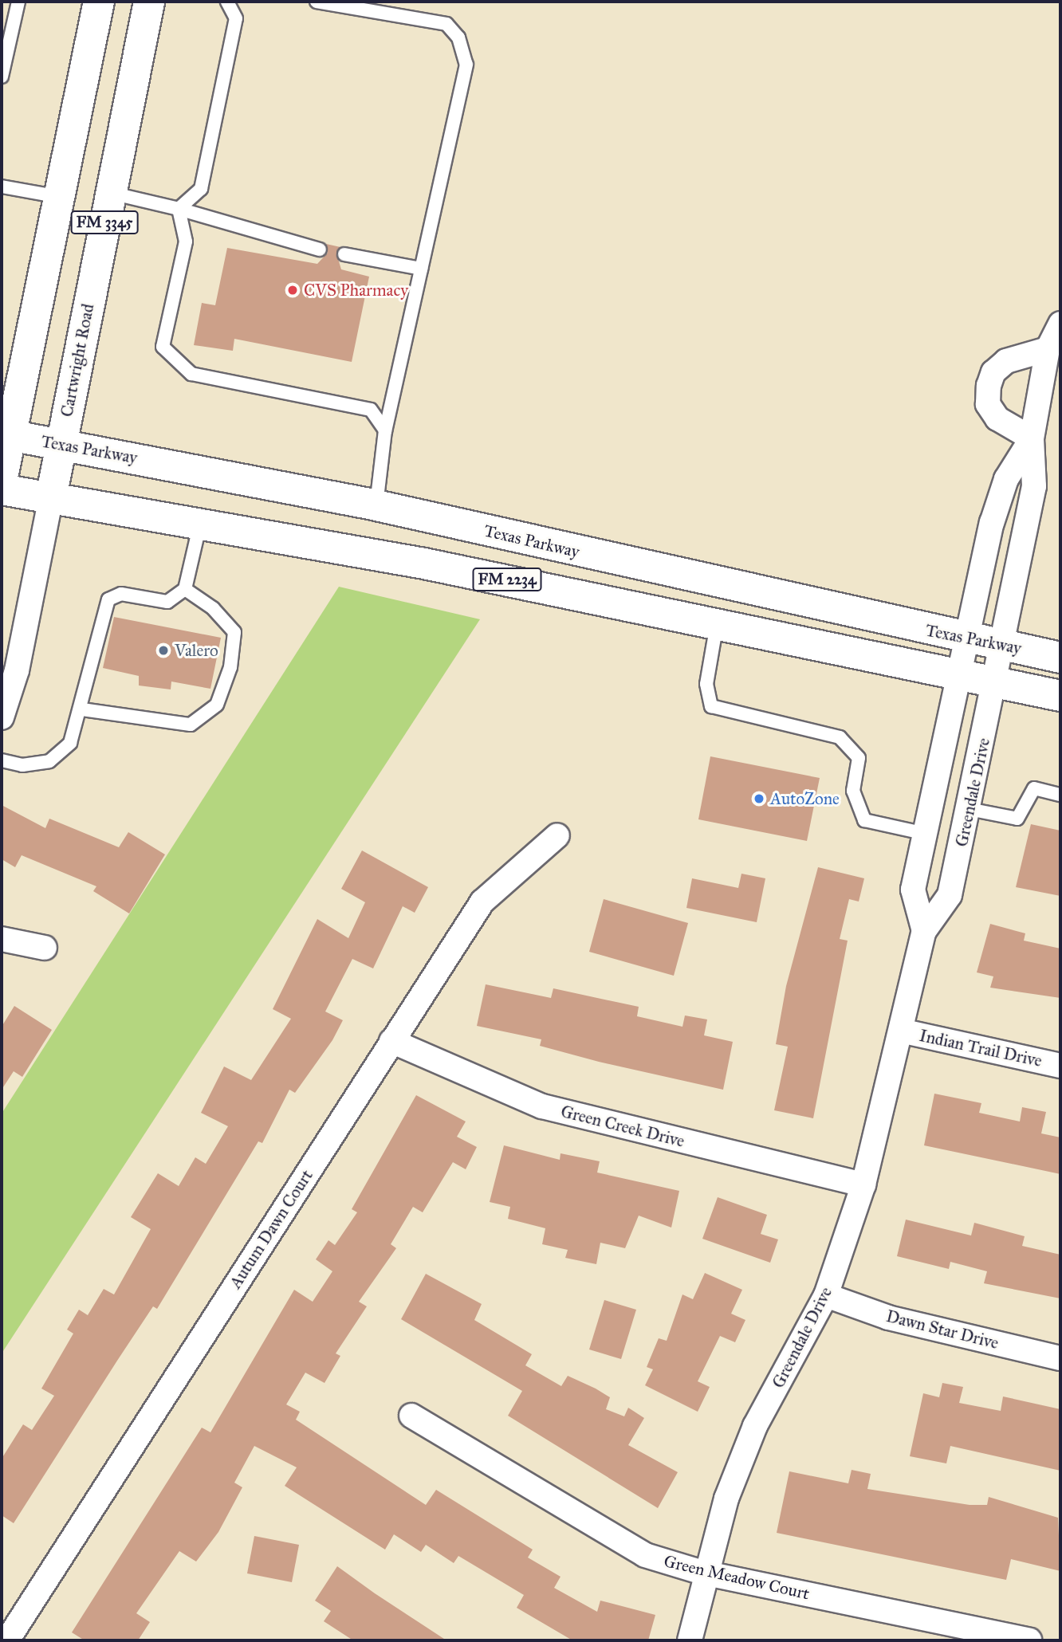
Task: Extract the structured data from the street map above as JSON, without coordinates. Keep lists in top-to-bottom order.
{
  "streets": {
    "main road": [
      "FM 3345",
      "Cartwright Road",
      "Texas Parkway",
      "FM 2234"
    ],
    "street": [
      "Greendale Drive",
      "Indian Trail Drive",
      "Green Creek Drive",
      "Autum Dawn Court",
      "Dawn Star Drive",
      "Green Meadow Court"
    ]
  },
  "crossings": [
    ["FM 3345", "Texas Parkway"],
    ["Cartwright Road", "Texas Parkway"],
    ["Cartwright Road", "FM 2234"],
    ["Texas Parkway", "Greendale Drive"],
    ["FM 2234", "Greendale Drive"],
    ["Greendale Drive", "Indian Trail Drive"],
    ["Greendale Drive", "Green Creek Drive"],
    ["Greendale Drive", "Dawn Star Drive"],
    ["Greendale Drive", "Green Meadow Court"],
    ["Green Creek Drive", "Autum Dawn Court"]
  ],
  "places": ["CVS Pharmacy", "Valero", "AutoZone"]
}
